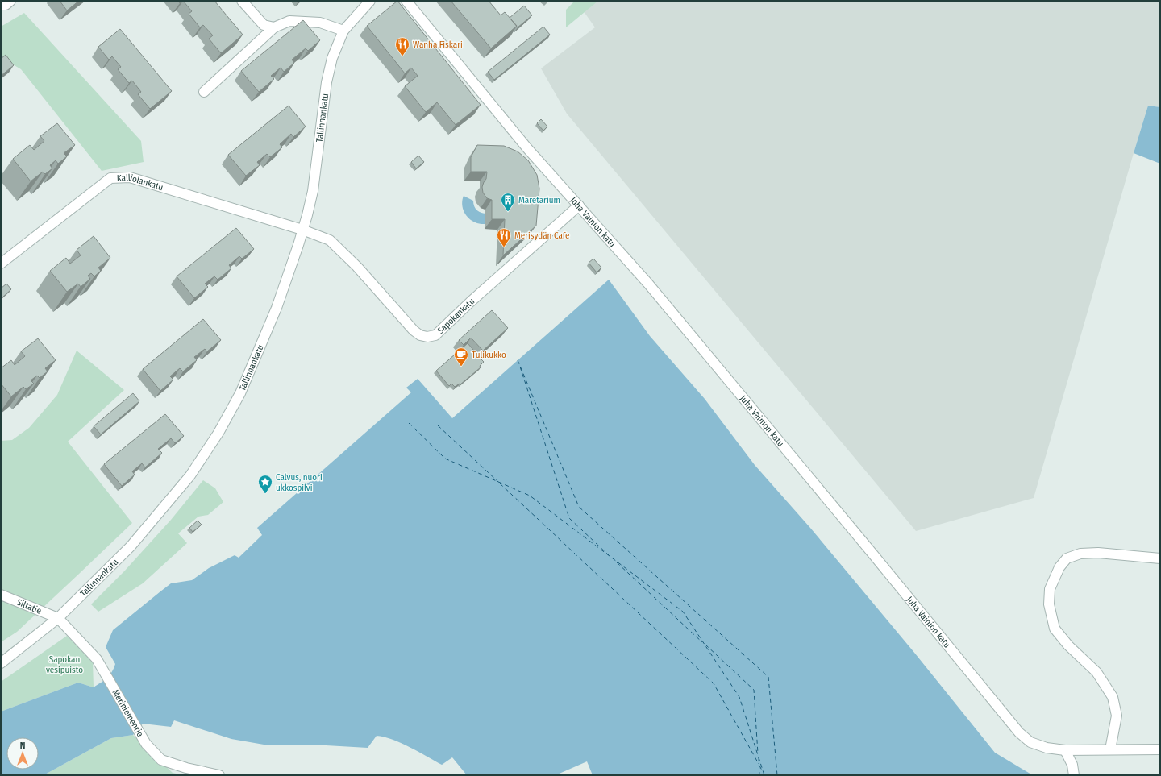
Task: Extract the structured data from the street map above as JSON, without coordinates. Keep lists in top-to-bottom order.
{
  "streets": {
    "street": [
      "Tallinnankatu",
      "Kalliolankatu",
      "Juha Vainion katu",
      "Sapokankatu",
      "Siltatie",
      "Meriniementie"
    ]
  },
  "crossings": [
    ["Tallinnankatu", "Kalliolankatu"],
    ["Tallinnankatu", "Sapokankatu"],
    ["Tallinnankatu", "Siltatie"],
    ["Tallinnankatu", "Meriniementie"],
    ["Kalliolankatu", "Sapokankatu"],
    ["Juha Vainion katu", "Sapokankatu"],
    ["Siltatie", "Meriniementie"]
  ],
  "parks": ["Sapokan vesipuisto"],
  "places": {
    "restaurant": ["Wanha Fiskari", "Merisydän Cafe"],
    "building": ["Maretarium"],
    "cafe": ["Tulikukko"],
    "place": ["Calvus, nuori ukkospilvi"]
  },
  "north": "top"
}
